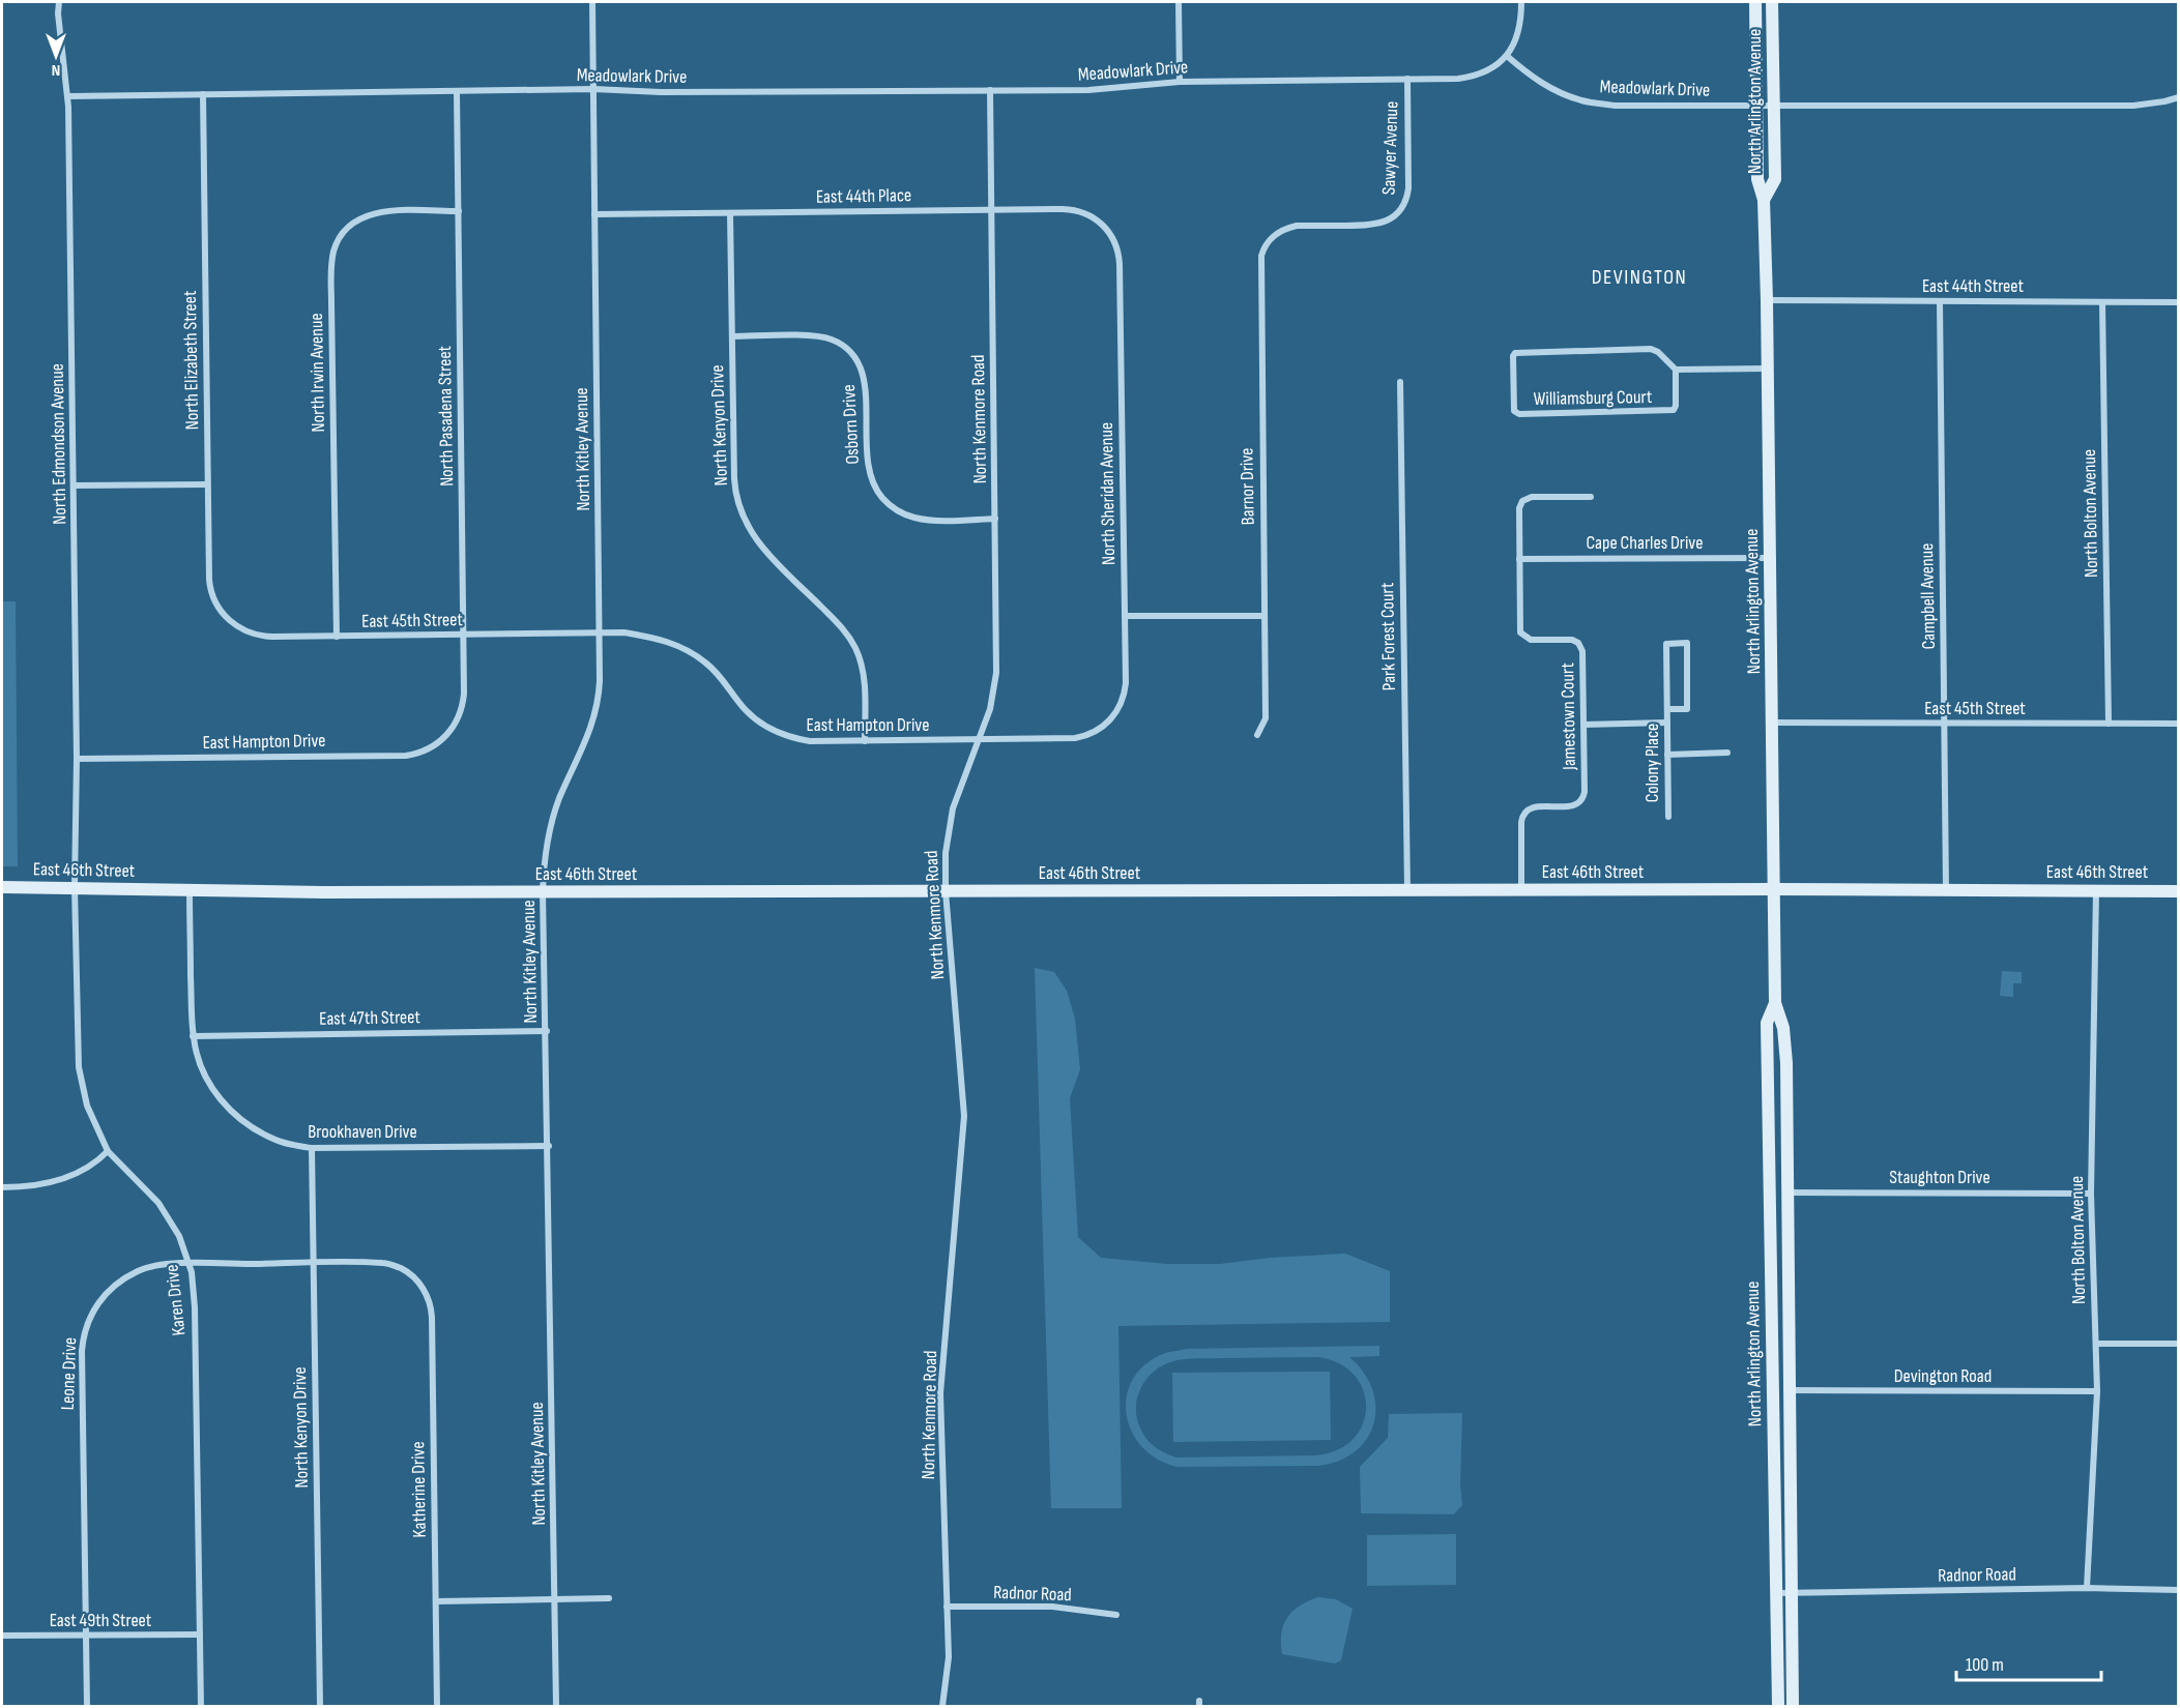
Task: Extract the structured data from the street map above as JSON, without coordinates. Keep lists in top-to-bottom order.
{
  "streets": {
    "main road": ["North Arlington Avenue", "East 46th Street"],
    "street": [
      "Meadowlark Drive",
      "Sawyer Avenue",
      "East 44th Place",
      "East 44th Street",
      "North Elizabeth Street",
      "North Irwin Avenue",
      "Williamsburg Court",
      "North Pasadena Street",
      "North Kenmore Road",
      "Osborn Drive",
      "North Kenyon Drive",
      "North Edmondson Avenue",
      "North Kitley Avenue",
      "Barnor Drive",
      "North Sheridan Avenue",
      "North Bolton Avenue",
      "Cape Charles Drive",
      "Campbell Avenue",
      "East 45th Street",
      "Park Forest Court",
      "Jamestown Court",
      "East Hampton Drive",
      "Colony Place",
      "East 47th Street",
      "Brookhaven Drive",
      "Staughton Drive",
      "Karen Drive",
      "Leone Drive",
      "Devington Road",
      "Katherine Drive",
      "Radnor Road",
      "East 49th Street"
    ]
  },
  "crossings": [
    ["Meadowlark Drive", "North Arlington Avenue"],
    ["Meadowlark Drive", "Sawyer Avenue"],
    ["Meadowlark Drive", "North Elizabeth Street"],
    ["Meadowlark Drive", "North Pasadena Street"],
    ["Meadowlark Drive", "North Kenmore Road"],
    ["Meadowlark Drive", "North Edmondson Avenue"],
    ["Meadowlark Drive", "North Kitley Avenue"],
    ["North Arlington Avenue", "East 44th Street"],
    ["North Arlington Avenue", "Cape Charles Drive"],
    ["North Arlington Avenue", "East 45th Street"],
    ["North Arlington Avenue", "East 46th Street"],
    ["North Arlington Avenue", "Staughton Drive"],
    ["North Arlington Avenue", "Devington Road"],
    ["North Arlington Avenue", "Radnor Road"],
    ["Sawyer Avenue", "Barnor Drive"],
    ["East 44th Place", "North Kenmore Road"],
    ["East 44th Place", "North Kenyon Drive"],
    ["East 44th Place", "North Kitley Avenue"],
    ["East 44th Place", "North Sheridan Avenue"],
    ["East 44th Street", "North Bolton Avenue"],
    ["East 44th Street", "Campbell Avenue"],
    ["North Elizabeth Street", "East 45th Street"],
    ["North Irwin Avenue", "North Pasadena Street"],
    ["North Irwin Avenue", "East 45th Street"],
    ["North Pasadena Street", "East 45th Street"],
    ["North Pasadena Street", "East Hampton Drive"],
    ["North Kenmore Road", "Osborn Drive"],
    ["North Kenmore Road", "East Hampton Drive"],
    ["North Kenmore Road", "East 46th Street"],
    ["North Kenmore Road", "Radnor Road"],
    ["Osborn Drive", "North Kenyon Drive"],
    ["North Kenyon Drive", "East Hampton Drive"],
    ["North Kenyon Drive", "Brookhaven Drive"],
    ["North Kenyon Drive", "Leone Drive"],
    ["North Edmondson Avenue", "East Hampton Drive"],
    ["North Edmondson Avenue", "East 46th Street"],
    ["North Edmondson Avenue", "Karen Drive"],
    ["North Kitley Avenue", "East 45th Street"],
    ["North Kitley Avenue", "East Hampton Drive"],
    ["North Kitley Avenue", "East 46th Street"],
    ["North Kitley Avenue", "East 47th Street"],
    ["North Kitley Avenue", "Brookhaven Drive"],
    ["North Sheridan Avenue", "East Hampton Drive"],
    ["North Bolton Avenue", "East 45th Street"],
    ["North Bolton Avenue", "East 46th Street"],
    ["North Bolton Avenue", "Staughton Drive"],
    ["North Bolton Avenue", "Devington Road"],
    ["North Bolton Avenue", "Radnor Road"],
    ["Cape Charles Drive", "Jamestown Court"],
    ["Campbell Avenue", "East 45th Street"],
    ["Campbell Avenue", "East 46th Street"],
    ["East 45th Street", "East Hampton Drive"],
    ["Park Forest Court", "East 46th Street"],
    ["Jamestown Court", "East 46th Street"],
    ["East 46th Street", "Brookhaven Drive"],
    ["East 46th Street", "Karen Drive"],
    ["East 47th Street", "Brookhaven Drive"],
    ["Karen Drive", "Leone Drive"],
    ["Karen Drive", "East 49th Street"],
    ["Leone Drive", "Katherine Drive"],
    ["Leone Drive", "East 49th Street"]
  ],
  "districts": ["DEVINGTON"],
  "scale_bar": "100 m",
  "north": "bottom"
}
